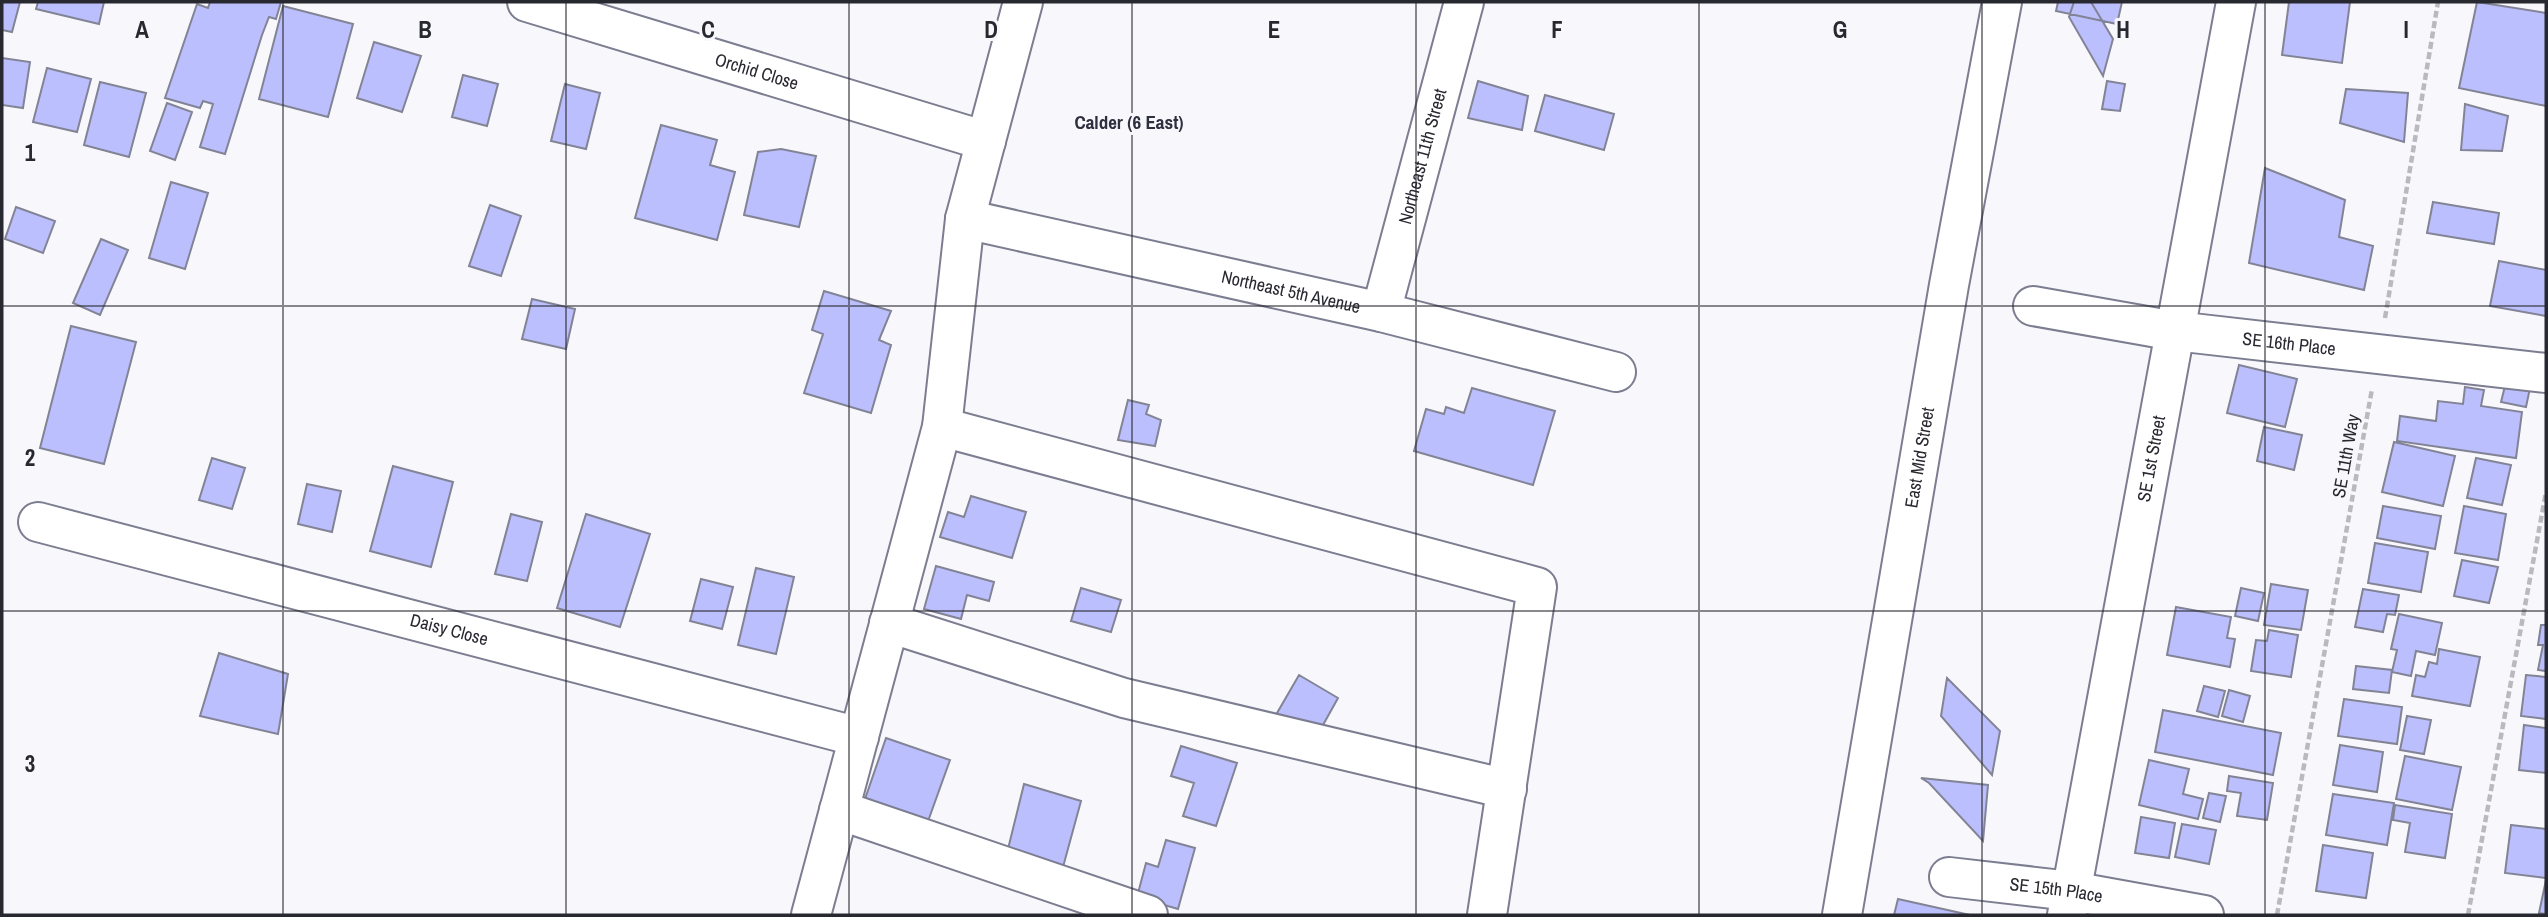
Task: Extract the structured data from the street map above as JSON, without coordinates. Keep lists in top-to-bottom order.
{
  "streets": {
    "street": [
      "Orchid Close",
      "Northeast 11th Street",
      "Northeast 5th Avenue",
      "SE 16th Place",
      "East Mid Street",
      "SE 1st Street",
      "Daisy Close",
      "SE 15th Place"
    ],
    "path": ["SE 11th Way"]
  },
  "crossings": [
    ["Northeast 11th Street", "Northeast 5th Avenue"],
    ["SE 16th Place", "SE 11th Way"],
    ["SE 16th Place", "SE 1st Street"],
    ["SE 1st Street", "SE 15th Place"]
  ],
  "districts": ["Calder (6 East)"],
  "grid": {
    "columns": [
      "A",
      "B",
      "C",
      "D",
      "E",
      "F",
      "G",
      "H",
      "I"
    ],
    "rows": ["1", "2", "3"]
  }
}
